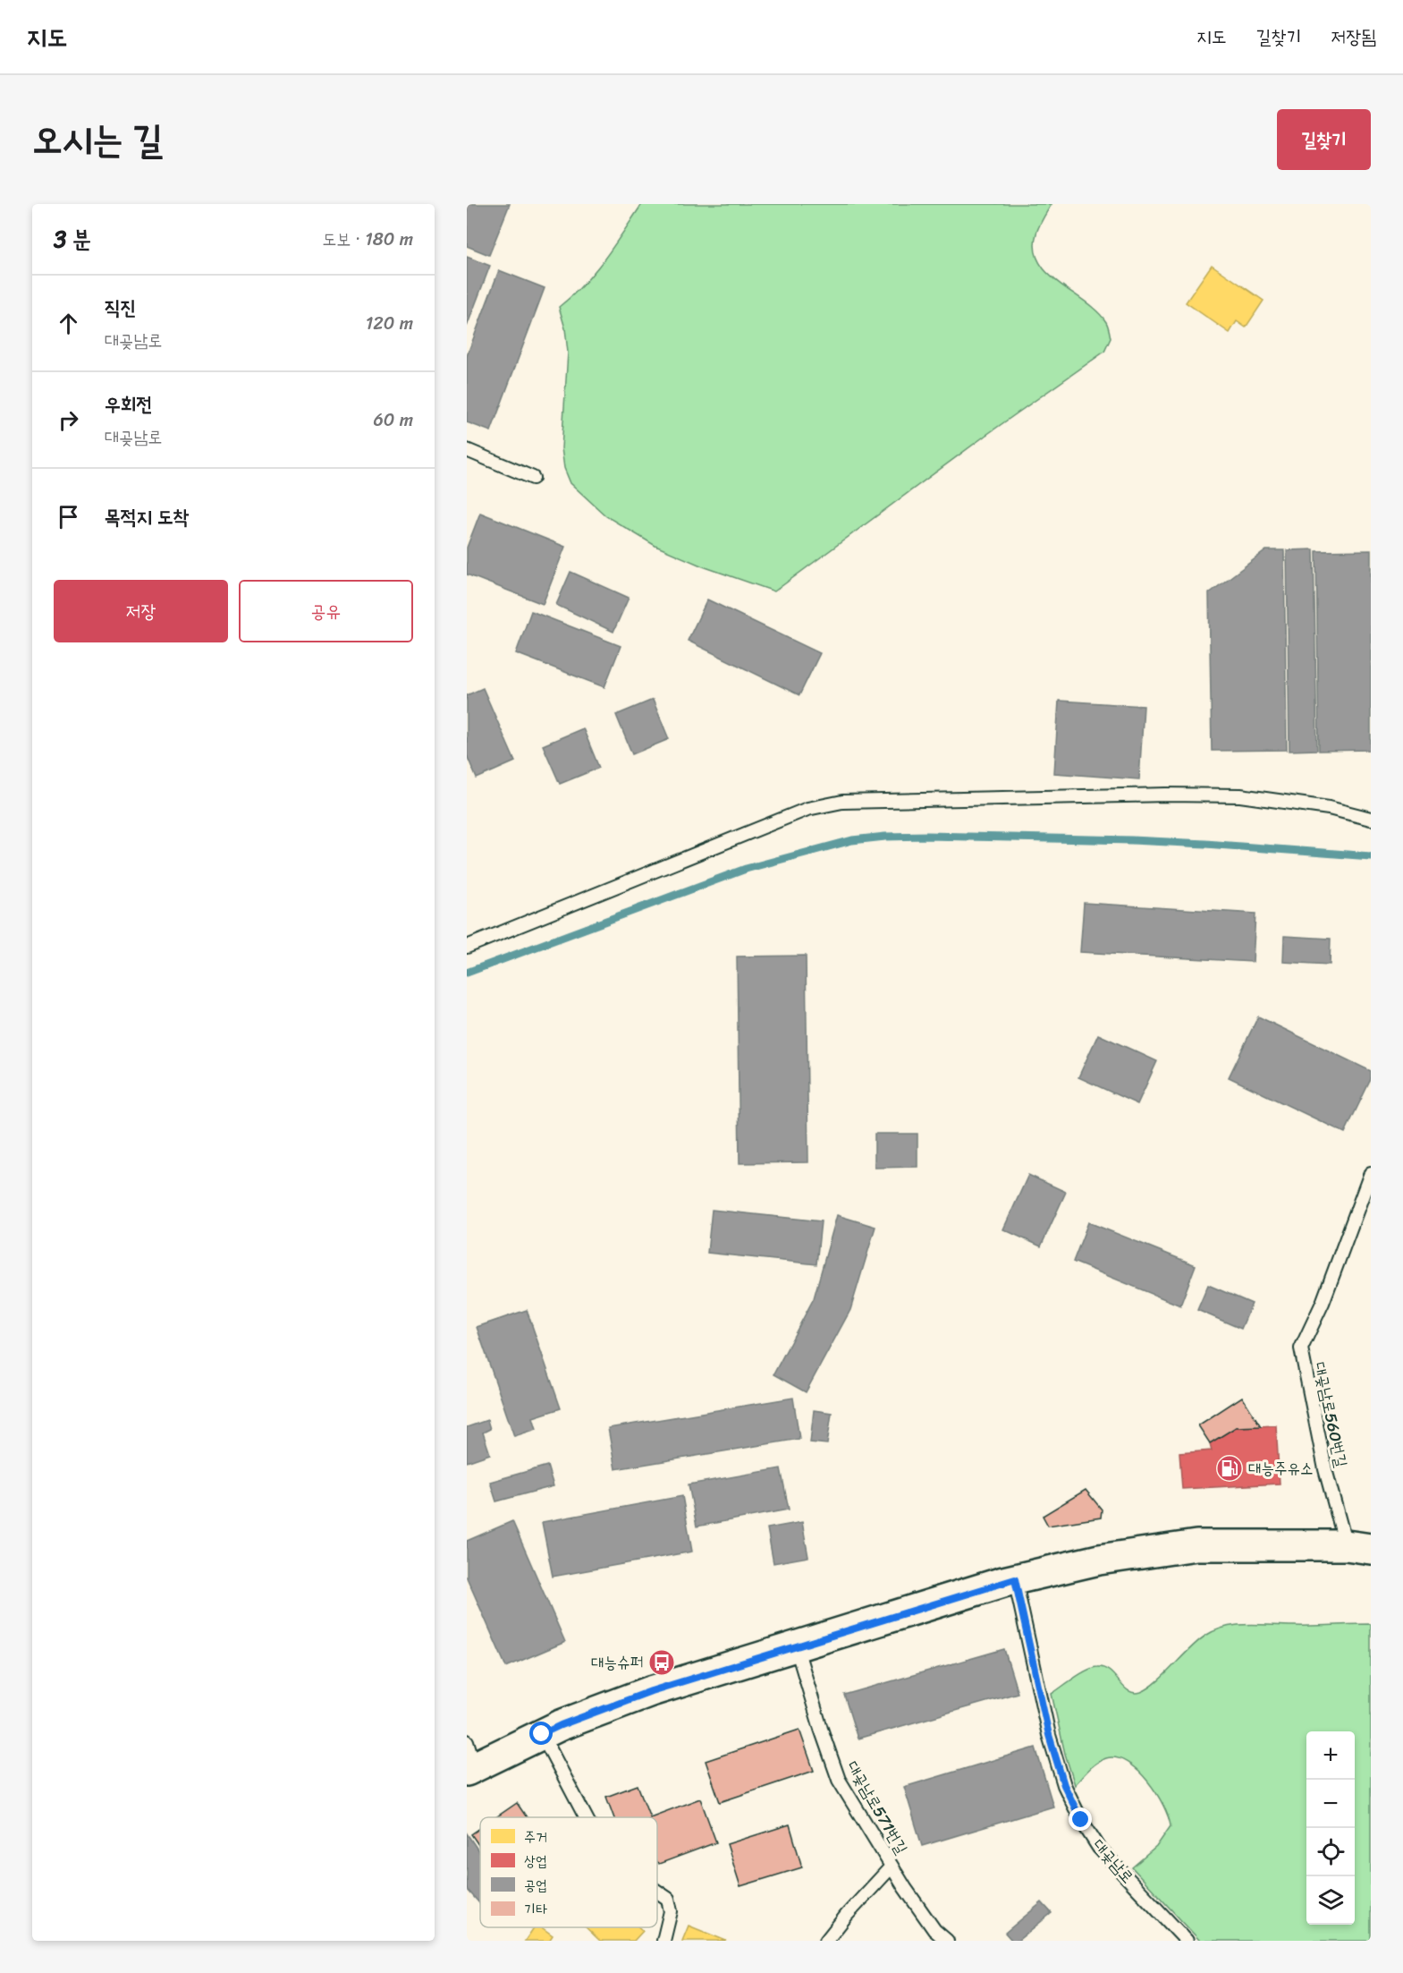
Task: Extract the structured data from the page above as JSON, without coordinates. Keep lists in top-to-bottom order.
{
  "streets": {
    "lane": ["대곶남로560번길", "대곶남로571번길", "대곶남로"]
  },
  "places": {
    "fuel station": ["대능주유소"],
    "bus stop": ["대능슈퍼"]
  },
  "legend": [
    "주거",
    "상업",
    "공업",
    "기타"
  ],
  "page": {
    "header": "지도",
    "nav": ["지도", "길찾기", "저장됨"],
    "title": "오시는 길",
    "buttons": [
      "길찾기",
      ["저장", "공유"]
    ],
    "heading": ["3 분", "도보 · 180 m"],
    "list": [
      ["직진", "대곶남로", "120 m"],
      ["우회전", "대곶남로", "60 m"],
      "목적지 도착"
    ],
    "map_buttons": ["+", "−"]
  }
}
